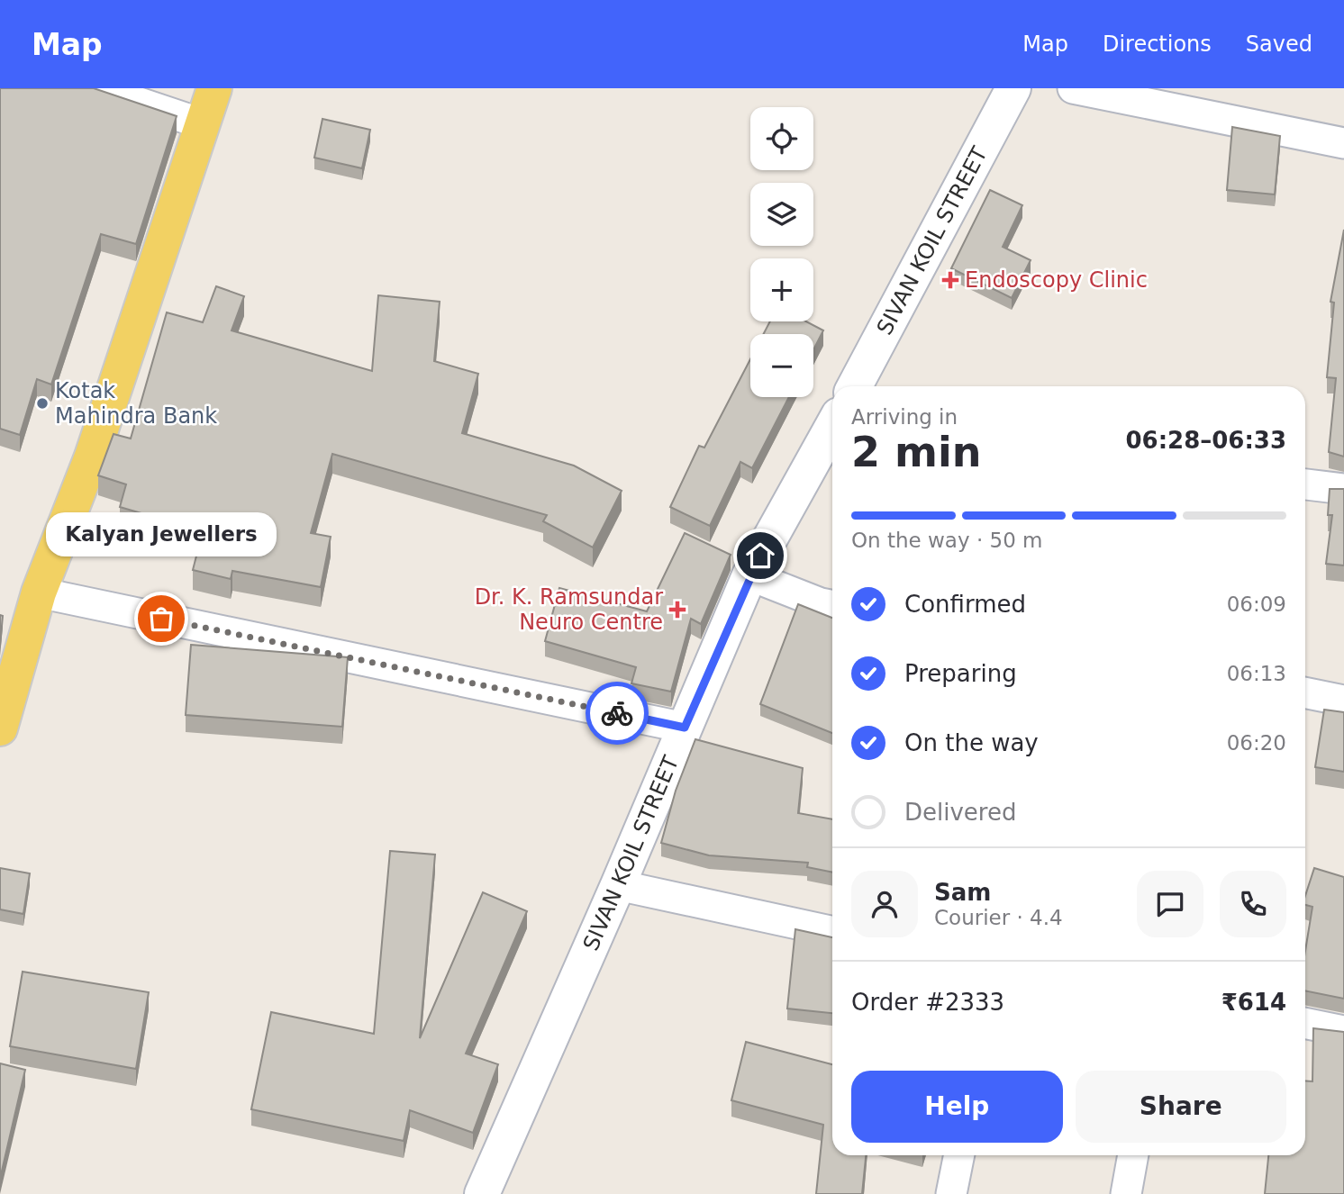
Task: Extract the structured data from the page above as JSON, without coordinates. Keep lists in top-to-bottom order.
{
  "streets": {
    "street": ["SIVAN KOIL STREET"]
  },
  "places": {
    "health": ["Endoscopy Clinic", "Dr. K. Ramsundar Neuro Centre"],
    "other": ["Kotak Mahindra Bank", "Kalyan Jewellers"]
  },
  "page": {
    "header": "Map",
    "nav": ["Map", "Directions", "Saved"],
    "map_buttons": ["+", "−"],
    "heading": ["2 min", "Arriving in", "06:28–06:33"],
    "panel": [
      "Sam",
      "Courier · 4.4",
      "Order #2333",
      "₹614"
    ],
    "bar": "On the way · 50 m",
    "bubble": "Kalyan Jewellers",
    "list": [
      ["Confirmed", "06:09"],
      ["Preparing", "06:13"],
      ["On the way", "06:20"],
      "Delivered"
    ],
    "buttons": ["Help", "Share"]
  }
}
